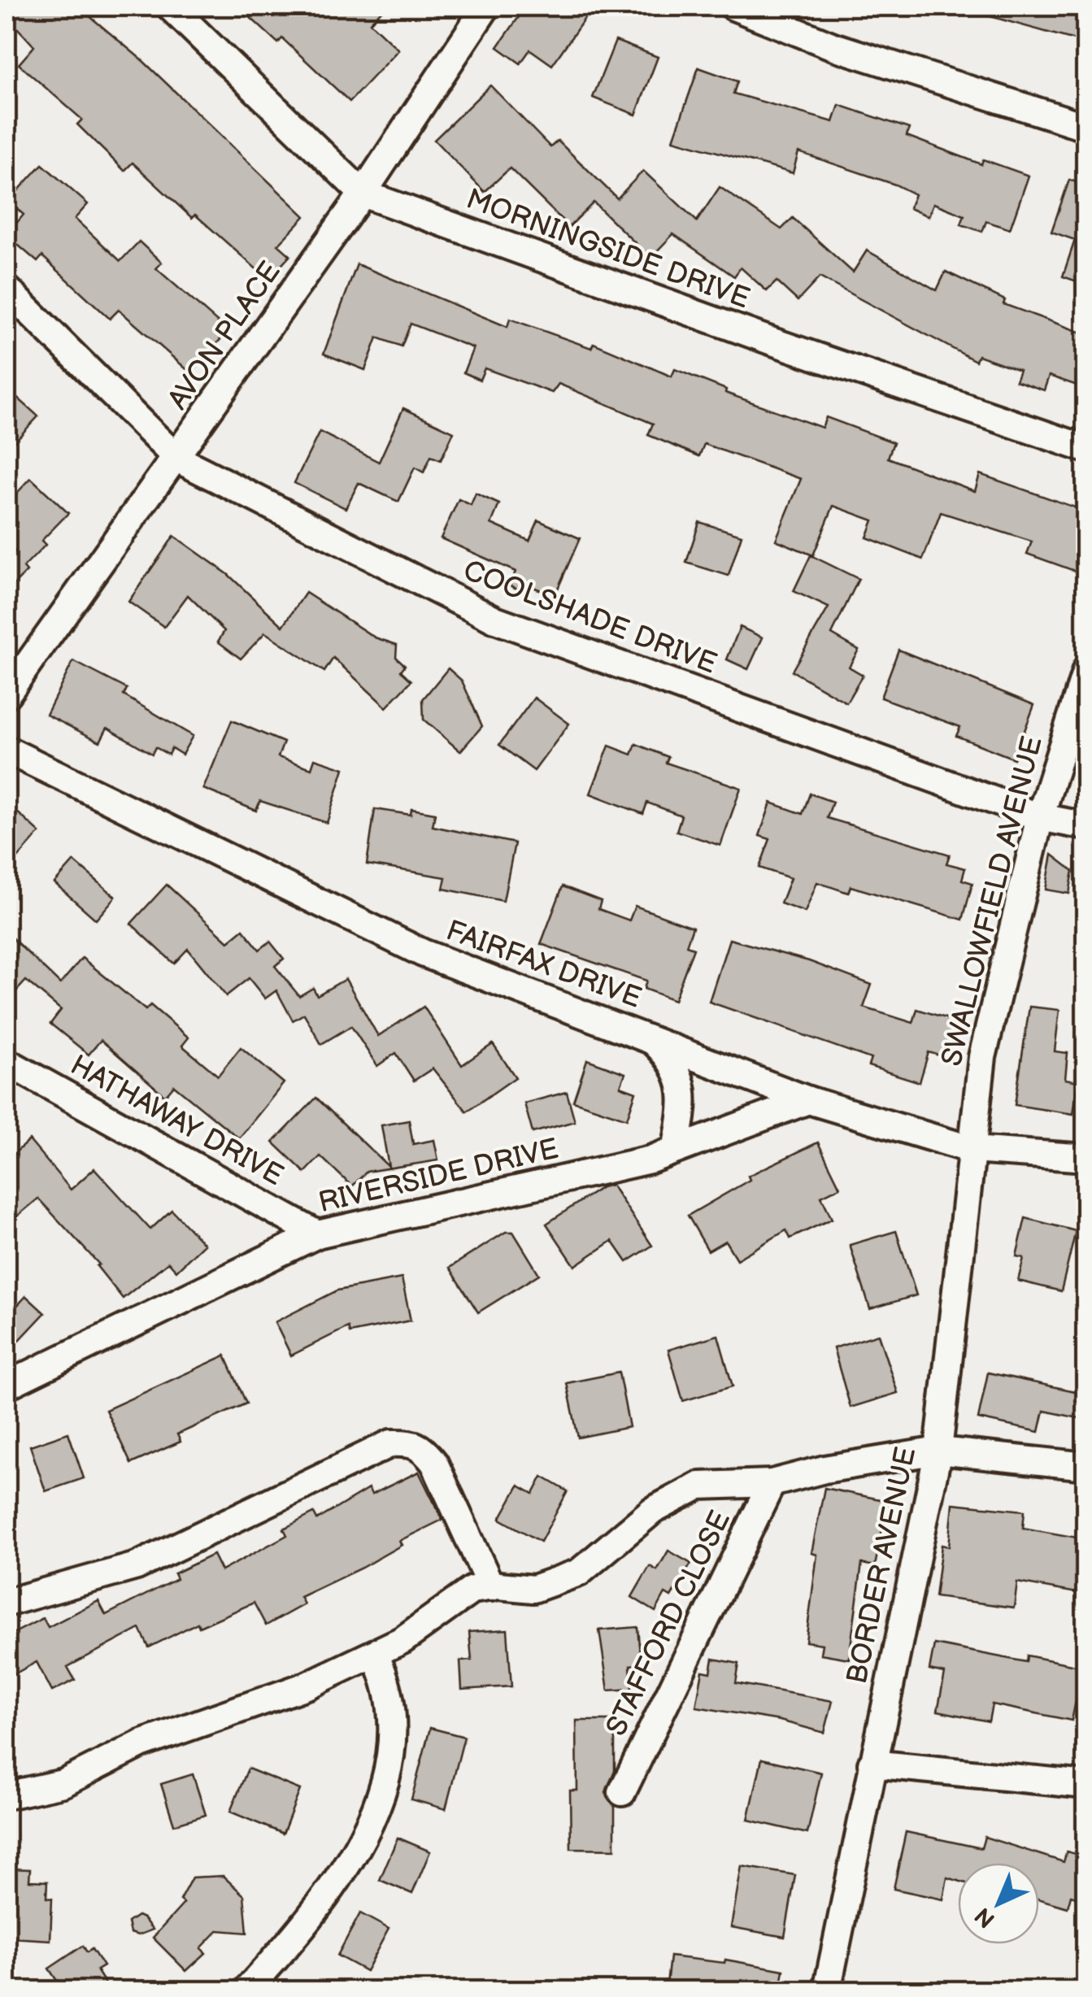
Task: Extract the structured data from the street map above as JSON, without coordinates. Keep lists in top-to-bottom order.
{
  "streets": {
    "street": [
      "MORNINGSIDE DRIVE",
      "AVON PLACE",
      "COOLSHADE DRIVE",
      "SWALLOWFIELD AVENUE",
      "FAIRFAX DRIVE",
      "HATHAWAY DRIVE",
      "RIVERSIDE DRIVE",
      "BORDER AVENUE",
      "STAFFORD CLOSE"
    ]
  },
  "crossings": [
    ["MORNINGSIDE DRIVE", "AVON PLACE"],
    ["AVON PLACE", "COOLSHADE DRIVE"],
    ["COOLSHADE DRIVE", "SWALLOWFIELD AVENUE"],
    ["SWALLOWFIELD AVENUE", "FAIRFAX DRIVE"],
    ["SWALLOWFIELD AVENUE", "BORDER AVENUE"],
    ["FAIRFAX DRIVE", "RIVERSIDE DRIVE"],
    ["FAIRFAX DRIVE", "BORDER AVENUE"],
    ["HATHAWAY DRIVE", "RIVERSIDE DRIVE"]
  ],
  "north": "bottom left"
}
